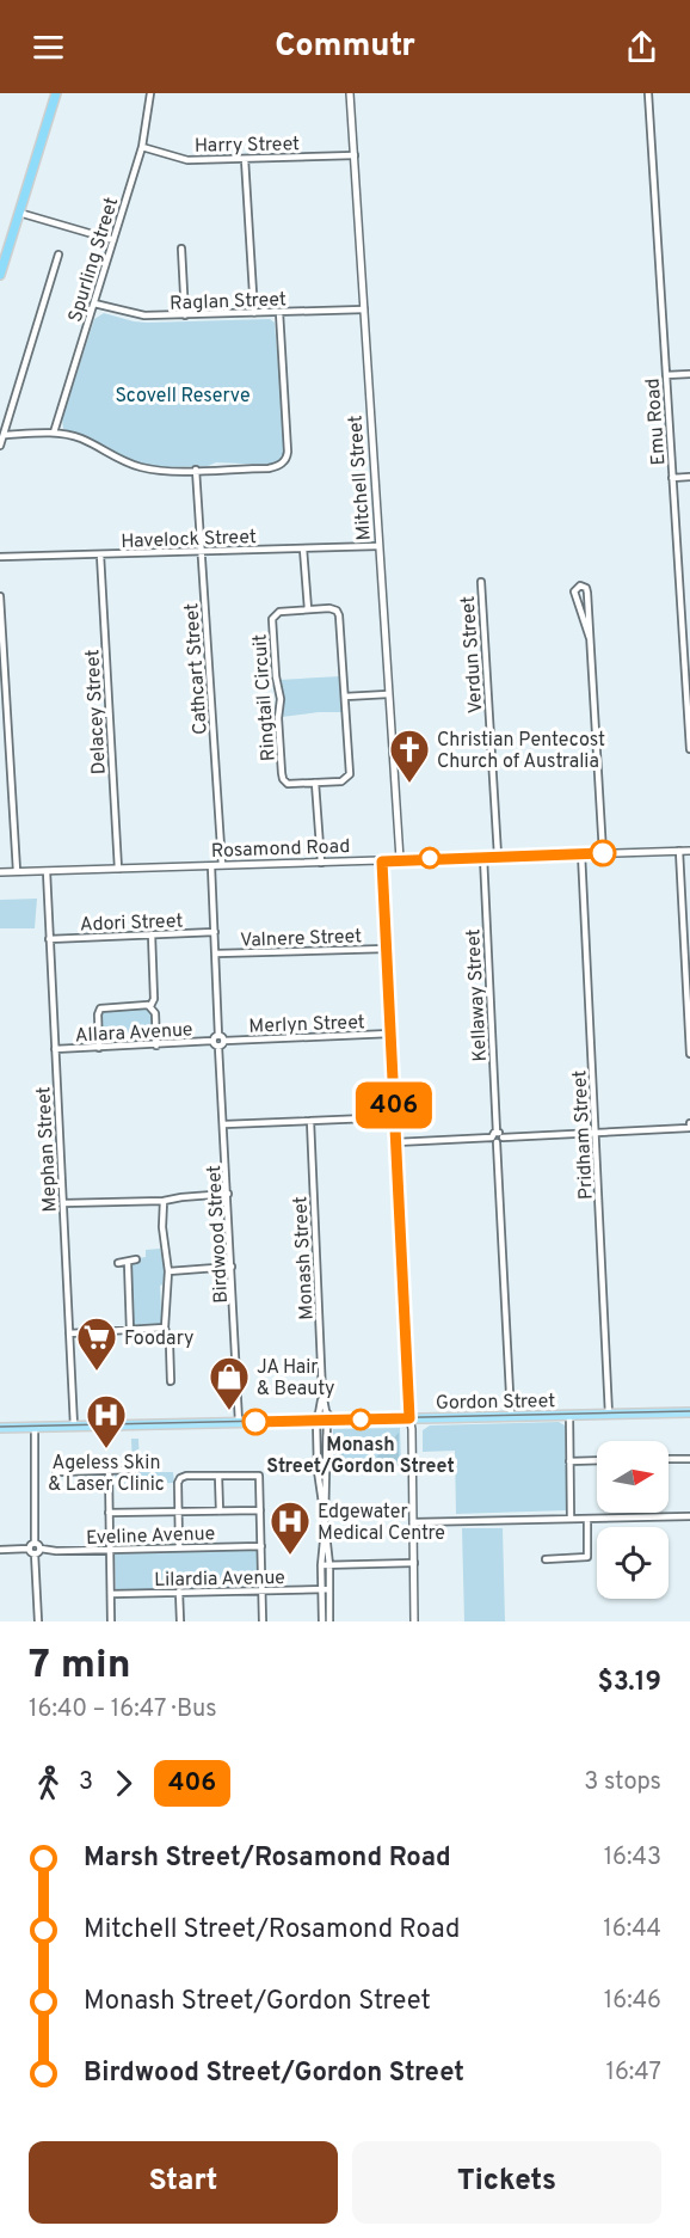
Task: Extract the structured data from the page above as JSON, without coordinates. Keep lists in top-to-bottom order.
{
  "streets": {
    "main road": ["Gordon Street"],
    "street": [
      "Harry Street",
      "Spurling Street",
      "Raglan Street",
      "Emu Road",
      "Mitchell Street",
      "Havelock Street",
      "Verdun Street",
      "Cathcart Street",
      "Ringtail Circuit",
      "Delacey Street",
      "Rosamond Road",
      "Adori Street",
      "Valnere Street",
      "Kellaway Street",
      "Merlyn Street",
      "Allara Avenue",
      "Pridham Street",
      "Mephan Street",
      "Birdwood Street",
      "Monash Street",
      "Eveline Avenue",
      "Lilardia Avenue"
    ]
  },
  "crossings": [
    ["Harry Street", "Spurling Street"],
    ["Harry Street", "Mitchell Street"],
    ["Spurling Street", "Raglan Street"],
    ["Raglan Street", "Mitchell Street"],
    ["Mitchell Street", "Havelock Street"],
    ["Mitchell Street", "Rosamond Road"],
    ["Havelock Street", "Cathcart Street"],
    ["Havelock Street", "Delacey Street"],
    ["Verdun Street", "Rosamond Road"],
    ["Cathcart Street", "Rosamond Road"],
    ["Delacey Street", "Rosamond Road"],
    ["Rosamond Road", "Kellaway Street"],
    ["Rosamond Road", "Pridham Street"],
    ["Rosamond Road", "Mephan Street"],
    ["Adori Street", "Mephan Street"],
    ["Kellaway Street", "Gordon Street"],
    ["Allara Avenue", "Mephan Street"],
    ["Pridham Street", "Gordon Street"],
    ["Mephan Street", "Gordon Street"],
    ["Birdwood Street", "Gordon Street"],
    ["Monash Street", "Gordon Street"]
  ],
  "parks": ["Scovell Reserve"],
  "places": {
    "church": ["Christian Pentecost Church of Australia"],
    "supermarket": ["Foodary"],
    "shop": ["JA Hair & Beauty"],
    "other": ["Monash Street/Gordon Street"],
    "hospital": ["Ageless Skin & Laser Clinic", "Edgewater Medical Centre"]
  },
  "lines": ["bus line 406"],
  "north": "right",
  "page": {
    "header": "Commutr",
    "on_map": "406",
    "heading": ["7 min", "16:40 – 16:47 · Bus", "$3.19"],
    "legs": ["3", "406", "3 stops"],
    "list": [
      {
        "name": "Marsh Street/Rosamond Road",
        "value": "16:43"
      },
      {
        "name": "Mitchell Street/Rosamond Road",
        "value": "16:44"
      },
      {
        "name": "Monash Street/Gordon Street",
        "value": "16:46"
      },
      {
        "name": "Birdwood Street/Gordon Street",
        "value": "16:47"
      }
    ],
    "buttons": ["Start", "Tickets"]
  }
}
